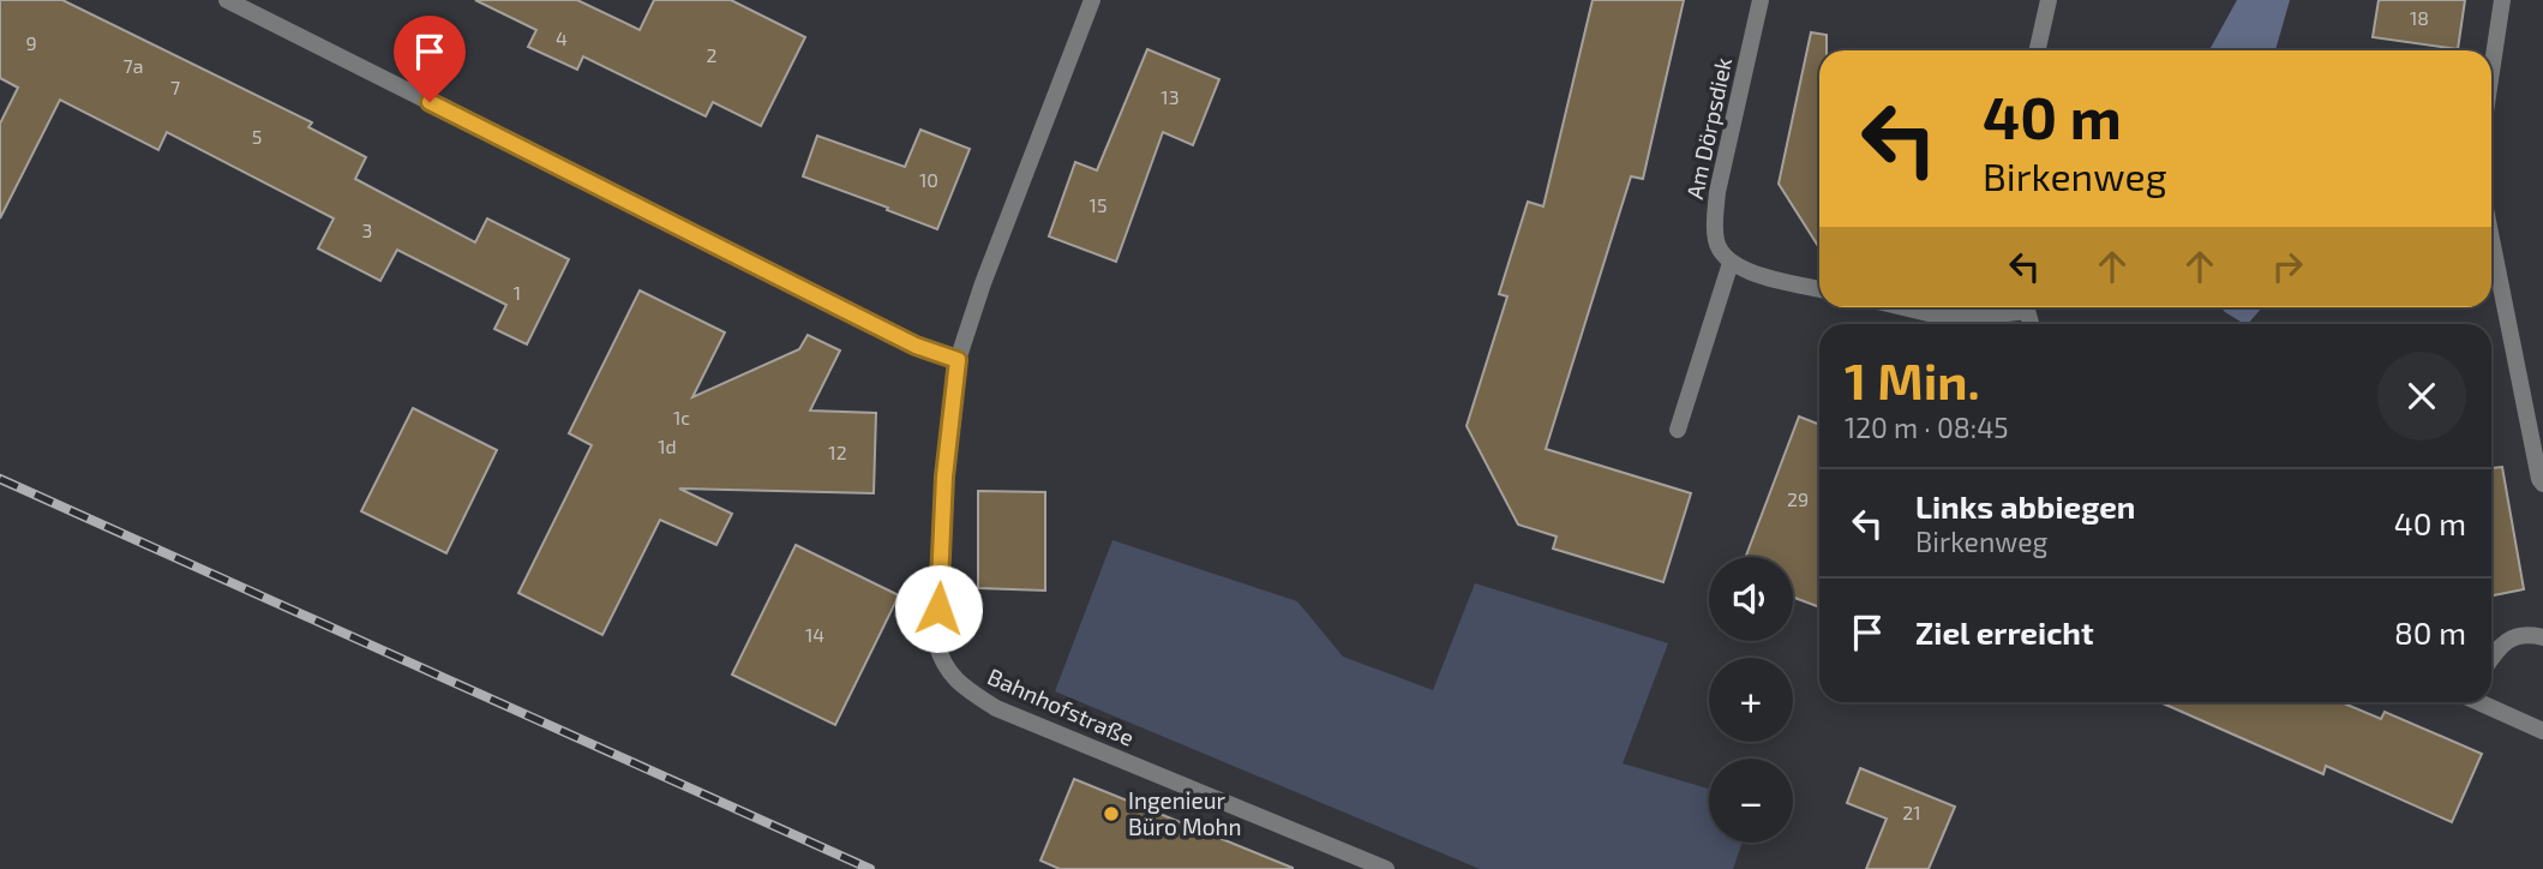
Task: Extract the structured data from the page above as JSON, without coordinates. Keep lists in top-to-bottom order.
{
  "streets": {
    "street": ["Am Dörpsdiek", "Bahnhofstraße"]
  },
  "places": ["Ingenieur Büro Mohn"],
  "house_numbers": [
    "18",
    "4",
    "9",
    "2",
    "7a",
    "7",
    "13",
    "5",
    "10",
    "15",
    "3",
    "1",
    "1c",
    "1d",
    "12",
    "29",
    "14",
    "21"
  ],
  "page": {
    "turn": ["40 m", "Birkenweg"],
    "heading": ["1 Min.", "120 m · 08:45"],
    "list": [
      {
        "name": "Links abbiegen",
        "note": "Birkenweg",
        "value": "40 m"
      },
      {
        "name": "Ziel erreicht",
        "value": "80 m"
      }
    ],
    "map_buttons": ["+", "−"]
  }
}
